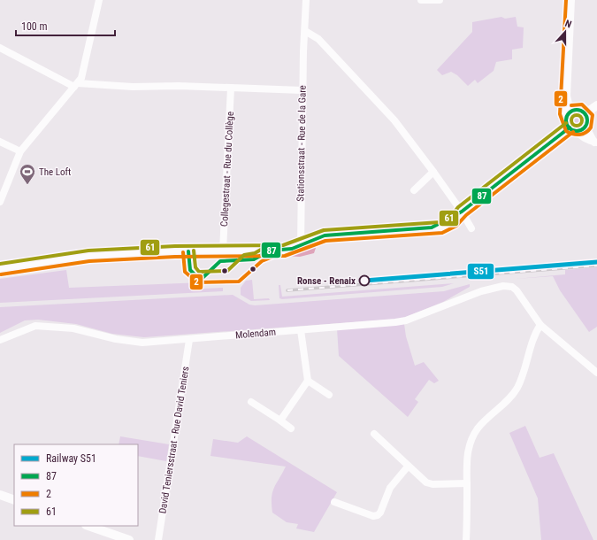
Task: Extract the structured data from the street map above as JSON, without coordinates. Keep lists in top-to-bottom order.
{
  "streets": {
    "street": [
      "Stationsstraat - Rue de la Gare",
      "Collegestraat - Rue du Collège",
      "Molendam",
      "David Teniersstraat - Rue David Teniers"
    ]
  },
  "crossings": [
    ["Molendam", "David Teniersstraat - Rue David Teniers"]
  ],
  "places": {
    "sports": ["The Loft"],
    "other": ["Ronse - Renaix"]
  },
  "lines": [
    "transit line 2",
    "transit line 87",
    "transit line 61",
    "rail line S51"
  ],
  "legend": [
    "Railway S51",
    "87",
    "2",
    "61"
  ],
  "scale_bar": "100 m",
  "north": "top"
}
